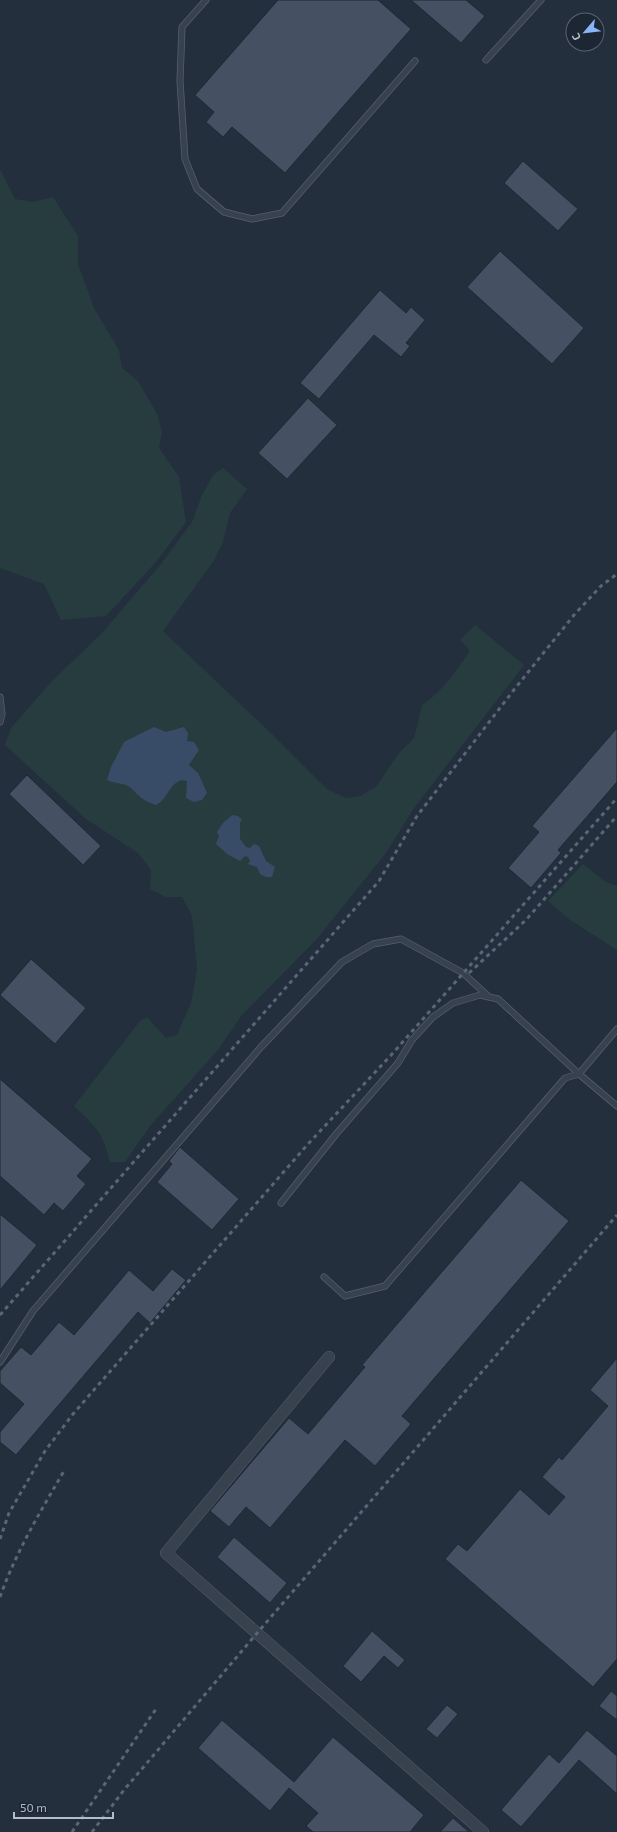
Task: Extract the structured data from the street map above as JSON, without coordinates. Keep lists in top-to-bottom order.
{
  "scale_bar": "50 m",
  "north": "bottom left"
}
